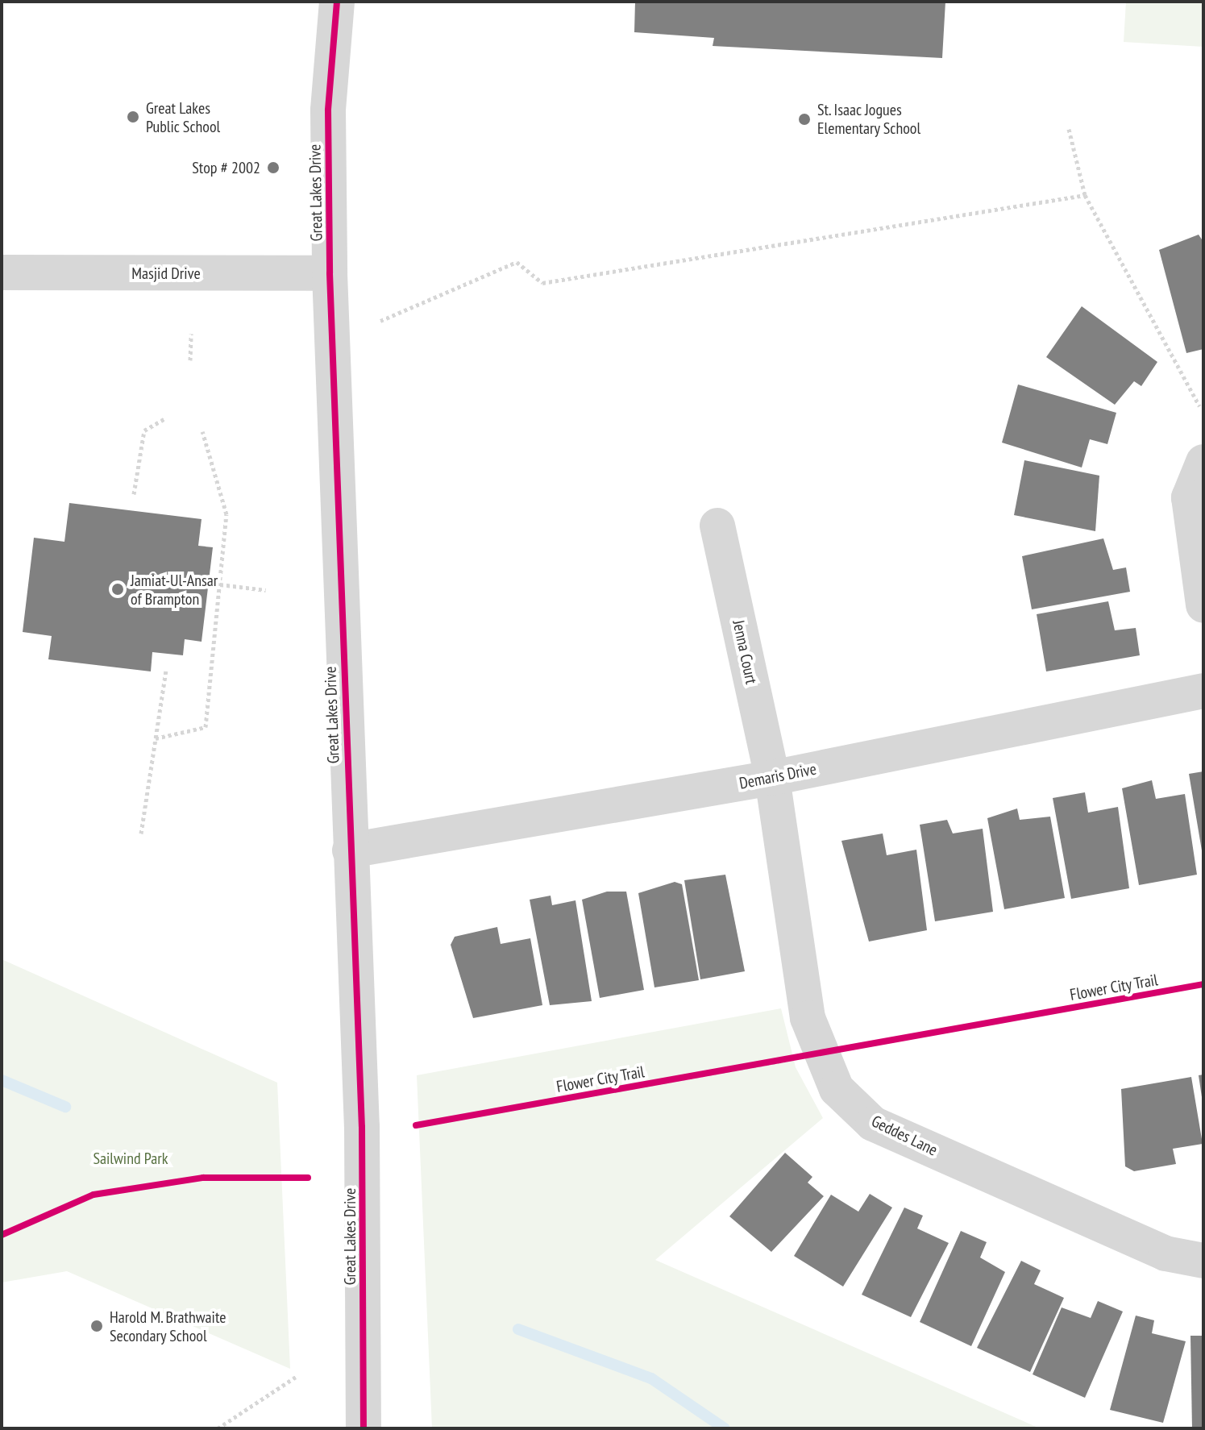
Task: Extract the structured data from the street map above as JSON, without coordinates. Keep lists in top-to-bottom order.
{
  "streets": {
    "street": [
      "Great Lakes Drive",
      "Masjid Drive",
      "Jenna Court",
      "Demaris Drive",
      "Geddes Lane"
    ],
    "cycle path": ["Flower City Trail"]
  },
  "crossings": [
    ["Great Lakes Drive", "Masjid Drive"],
    ["Great Lakes Drive", "Demaris Drive"],
    ["Jenna Court", "Demaris Drive"],
    ["Jenna Court", "Geddes Lane"],
    ["Demaris Drive", "Geddes Lane"]
  ],
  "parks": ["Sailwind Park"],
  "places": [
    "Great Lakes Public School",
    "St. Isaac Jogues Elementary School",
    "Stop # 2002",
    "Jamiat-Ul-Ansar of Brampton",
    "Harold M. Brathwaite Secondary School"
  ]
}
